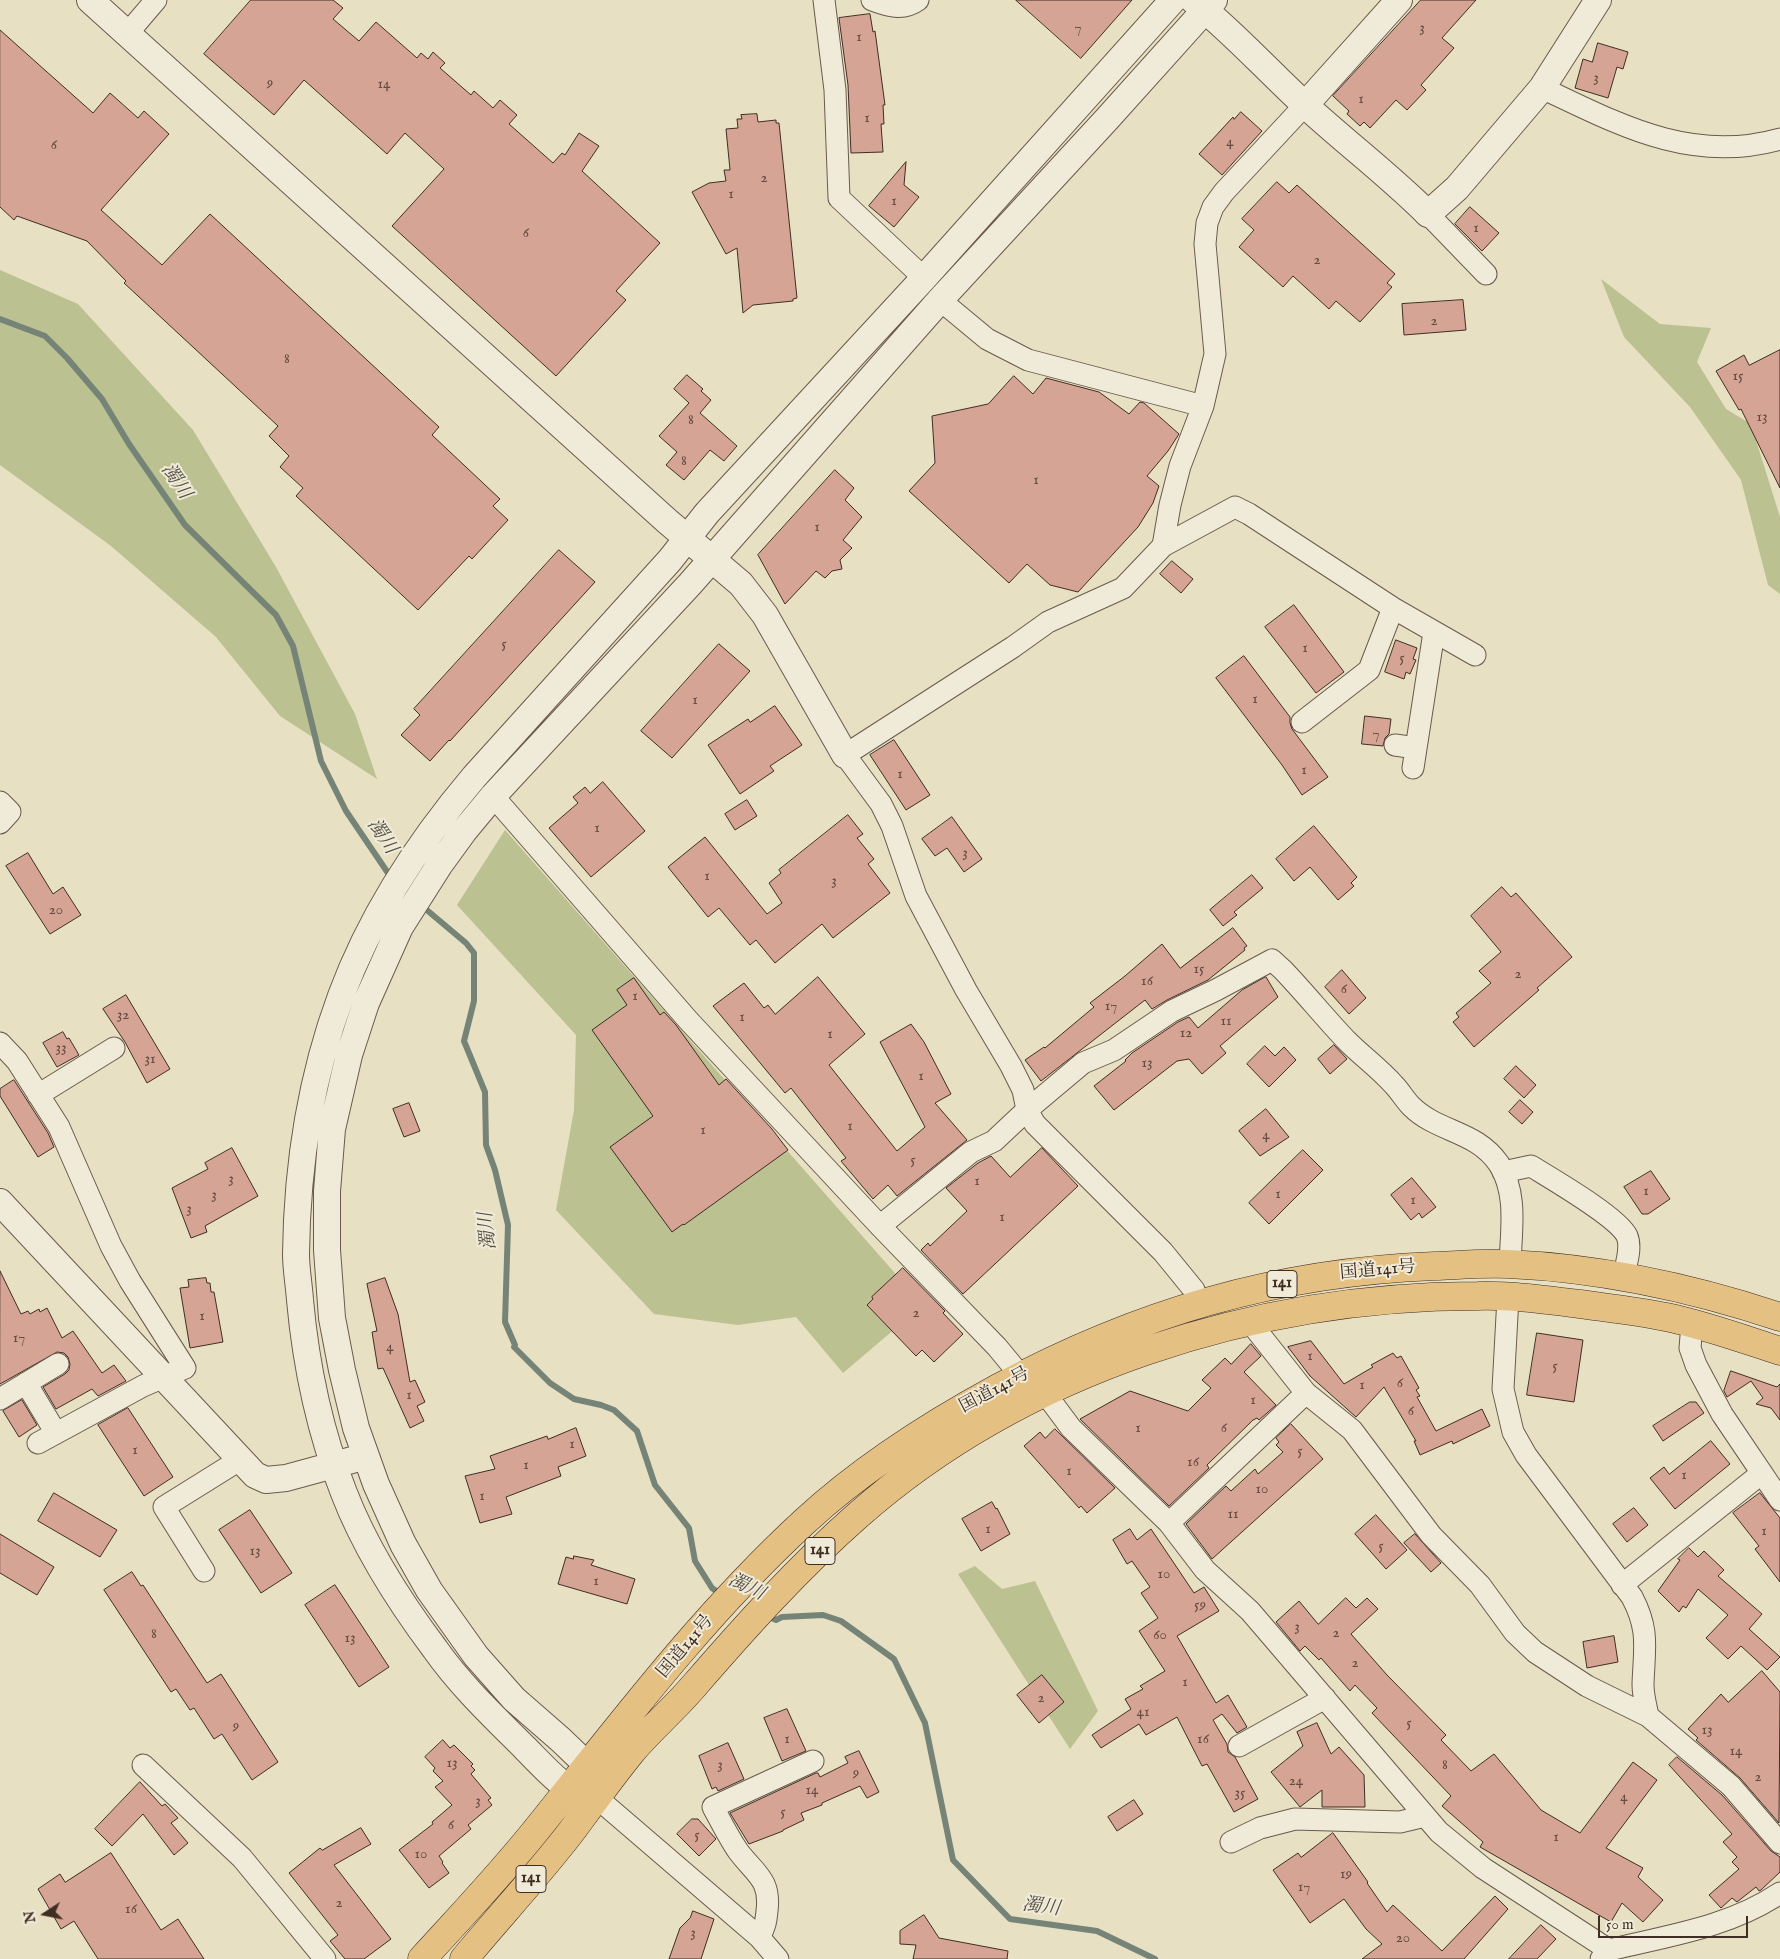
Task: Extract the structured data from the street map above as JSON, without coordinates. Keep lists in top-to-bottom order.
{
  "streets": {
    "highway": ["国道141号", "141"]
  },
  "water": ["濁川"],
  "house_numbers": [
    "7",
    "3",
    "1",
    "3",
    "9",
    "14",
    "1",
    "1",
    "4",
    "6",
    "2",
    "1",
    "1",
    "1",
    "6",
    "2",
    "2",
    "8",
    "15",
    "13",
    "8",
    "8",
    "1",
    "1",
    "5",
    "1",
    "5",
    "1",
    "1",
    "7",
    "1",
    "1",
    "1",
    "3",
    "1",
    "3",
    "20",
    "15",
    "2",
    "16",
    "6",
    "1",
    "17",
    "32",
    "1",
    "11",
    "12",
    "1",
    "33",
    "31",
    "13",
    "1",
    "1",
    "1",
    "4",
    "5",
    "3",
    "1",
    "1",
    "1",
    "3",
    "1",
    "3",
    "1",
    "2",
    "1",
    "17",
    "4",
    "1",
    "5",
    "6",
    "1",
    "1",
    "1",
    "6",
    "1",
    "6",
    "1",
    "1",
    "5",
    "16",
    "1",
    "1",
    "1",
    "10",
    "1",
    "11",
    "1",
    "1",
    "5",
    "13",
    "10",
    "1",
    "59",
    "3",
    "2",
    "8",
    "60",
    "13",
    "2",
    "1",
    "2",
    "41",
    "5",
    "9",
    "13",
    "1",
    "16",
    "14",
    "13",
    "3",
    "8",
    "9",
    "2",
    "24",
    "14",
    "35",
    "4",
    "3",
    "5",
    "6",
    "5",
    "1",
    "10",
    "19",
    "17",
    "2",
    "16",
    "3",
    "20"
  ],
  "scale_bar": "50 m",
  "north": "left"
}
